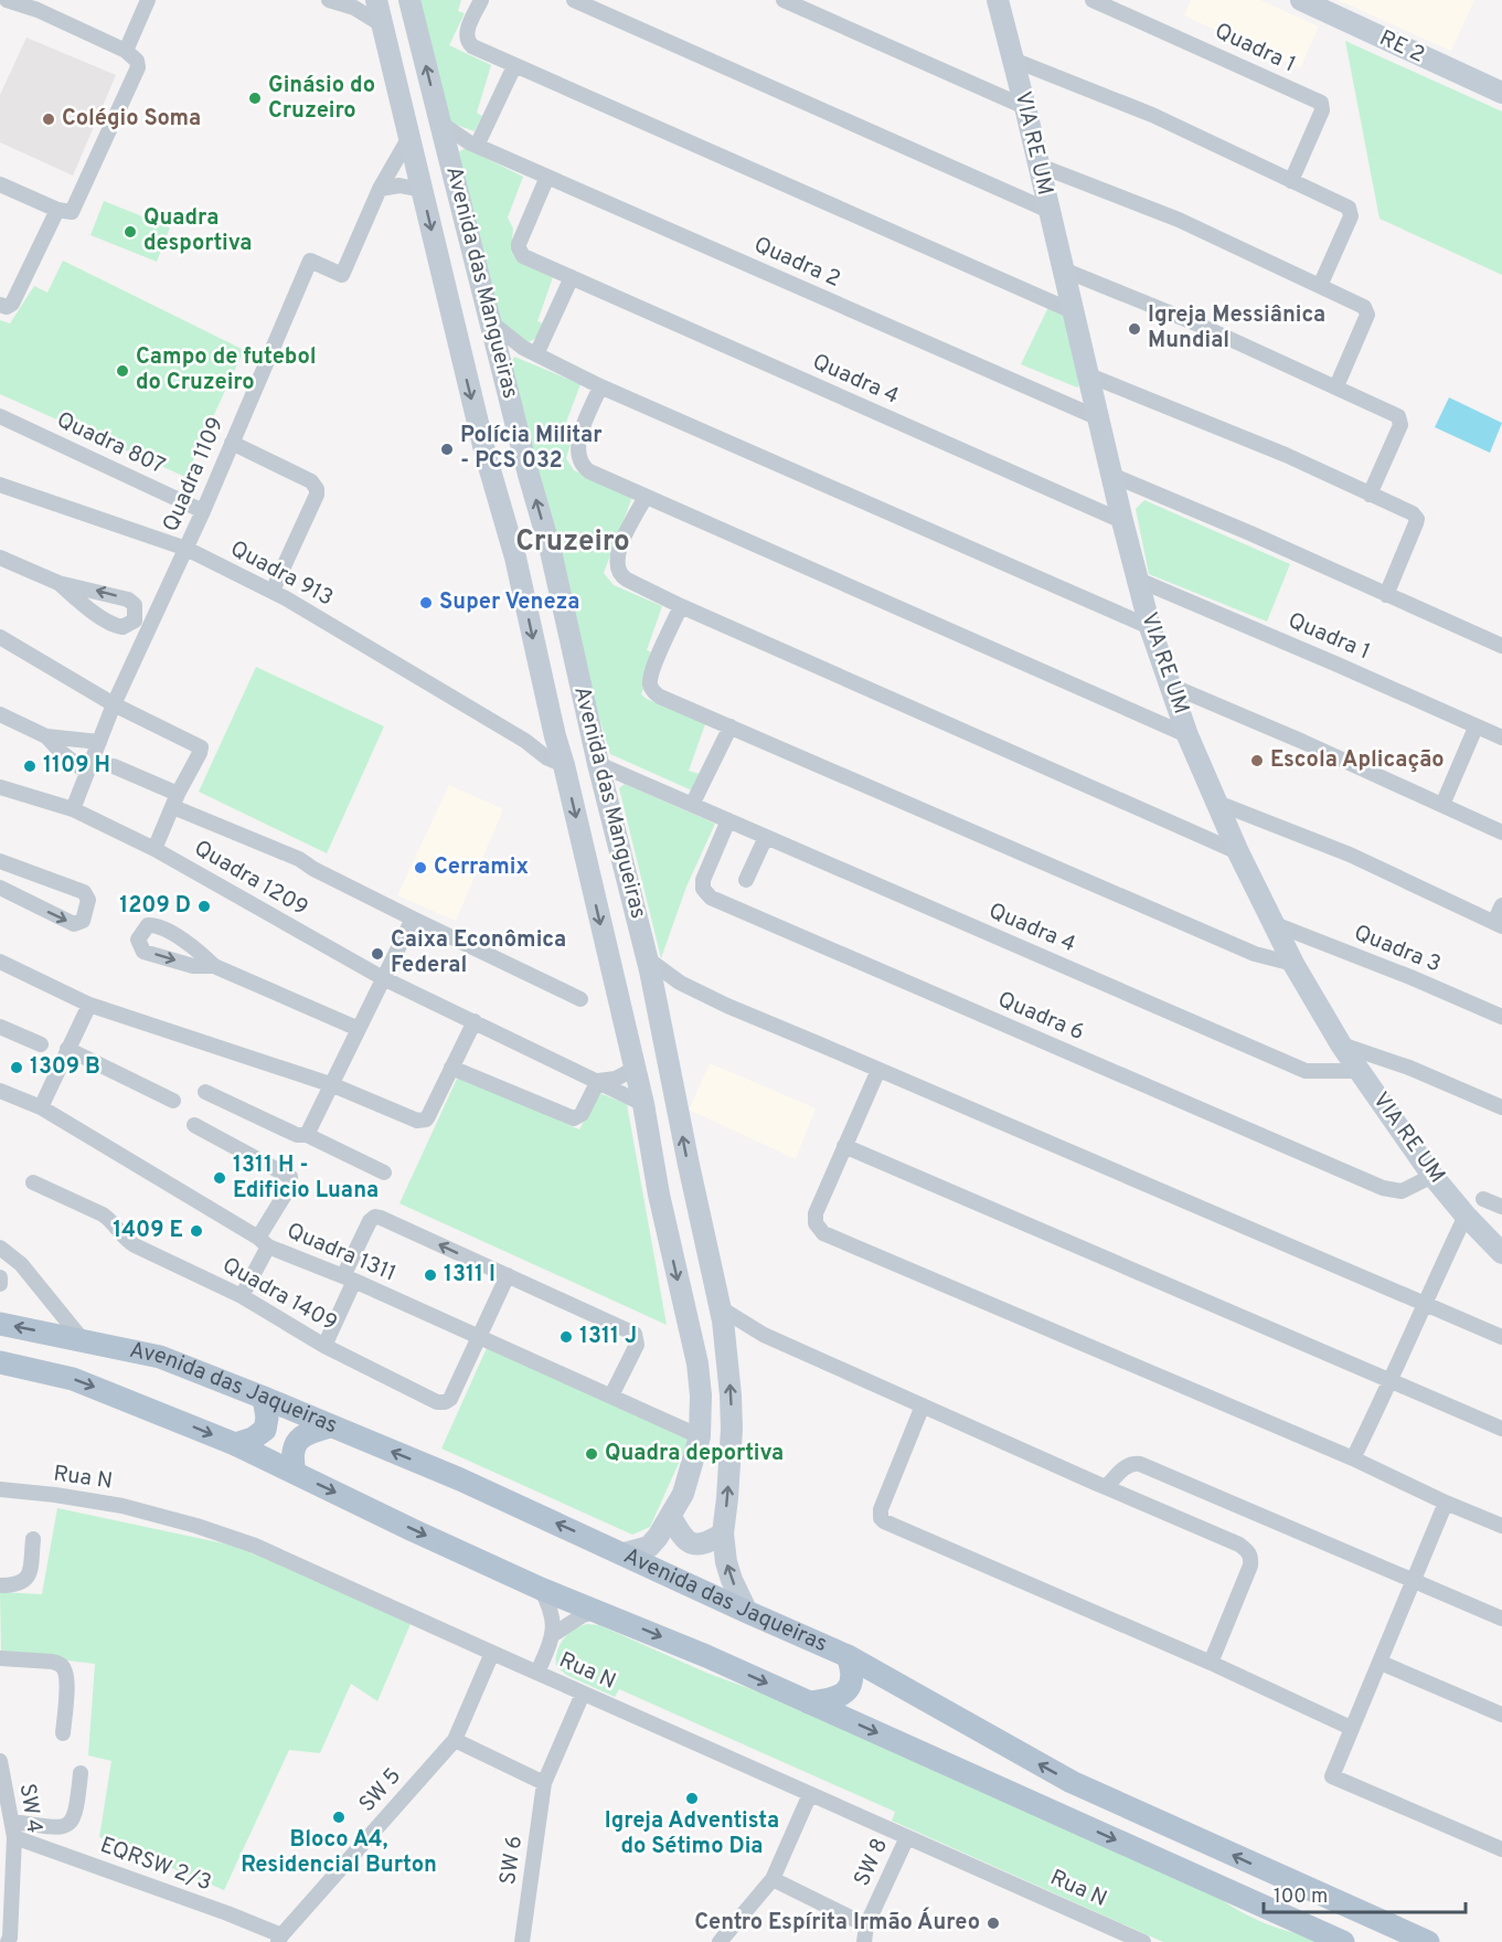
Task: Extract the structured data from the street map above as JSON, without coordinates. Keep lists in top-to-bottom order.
{
  "streets": {
    "main road": [
      "RE 2",
      "VIA RE UM",
      "Avenida das Mangueiras",
      "Avenida das Jaqueiras"
    ],
    "street": [
      "Quadra 1",
      "Quadra 2",
      "Quadra 4",
      "Quadra 807",
      "Quadra 1109",
      "Quadra 913",
      "Quadra 1209",
      "Quadra 3",
      "Quadra 6",
      "Quadra 1311",
      "Quadra 1409",
      "Rua N",
      "SW 5",
      "SW 4",
      "SW 6",
      "SW 8",
      "EQRSW 2/3"
    ]
  },
  "crossings": [
    ["Quadra 1", "VIA RE UM"],
    ["VIA RE UM", "Quadra 2"],
    ["VIA RE UM", "Quadra 4"],
    ["VIA RE UM", "Quadra 3"],
    ["VIA RE UM", "Quadra 6"],
    ["Quadra 2", "Avenida das Mangueiras"],
    ["Quadra 2", "Quadra 4"],
    ["Avenida das Mangueiras", "Quadra 4"],
    ["Avenida das Mangueiras", "Quadra 913"],
    ["Avenida das Mangueiras", "Quadra 1209"],
    ["Avenida das Mangueiras", "Quadra 1311"],
    ["Avenida das Mangueiras", "Avenida das Jaqueiras"],
    ["Quadra 4", "Quadra 6"],
    ["Quadra 807", "Quadra 1109"],
    ["Quadra 1109", "Quadra 913"],
    ["Quadra 1109", "Quadra 1209"],
    ["Quadra 1311", "Quadra 1409"],
    ["Rua N", "SW 5"],
    ["Rua N", "SW 6"],
    ["Rua N", "SW 8"],
    ["SW 5", "EQRSW 2/3"],
    ["SW 4", "EQRSW 2/3"]
  ],
  "districts": ["Cruzeiro"],
  "places": [
    "Ginásio do Cruzeiro",
    "Colégio Soma",
    "Quadra desportiva",
    "Igreja Messiânica Mundial",
    "Campo de futebol do Cruzeiro",
    "Polícia Militar - PCS 032",
    "Super Veneza",
    "Escola Aplicação",
    "1109 H",
    "Cerramix",
    "1209 D",
    "Caixa Econômica Federal",
    "1309 B",
    "1311 H - Edificio Luana",
    "1409 E",
    "1311 I",
    "1311 J",
    "Quadra deportiva",
    "Igreja Adventista do Sétimo Dia",
    "Bloco A4, Residencial Burton",
    "Centro Espírita Irmão Áureo"
  ],
  "scale_bar": "100 m"
}
